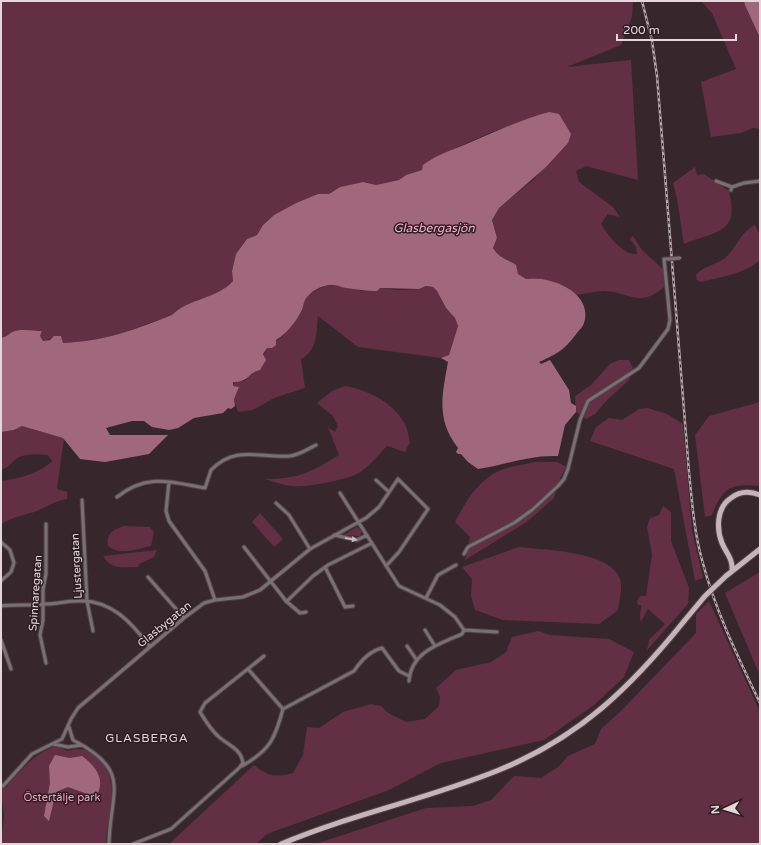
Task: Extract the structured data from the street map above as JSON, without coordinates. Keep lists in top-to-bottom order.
{
  "streets": {
    "street": ["Ljustergatan", "Spinnaregatan", "Glasbygatan"]
  },
  "districts": ["GLASBERGA"],
  "water": ["Glasbergasjön"],
  "parks": ["Östertälje park"],
  "scale_bar": "200 m",
  "north": "left"
}
